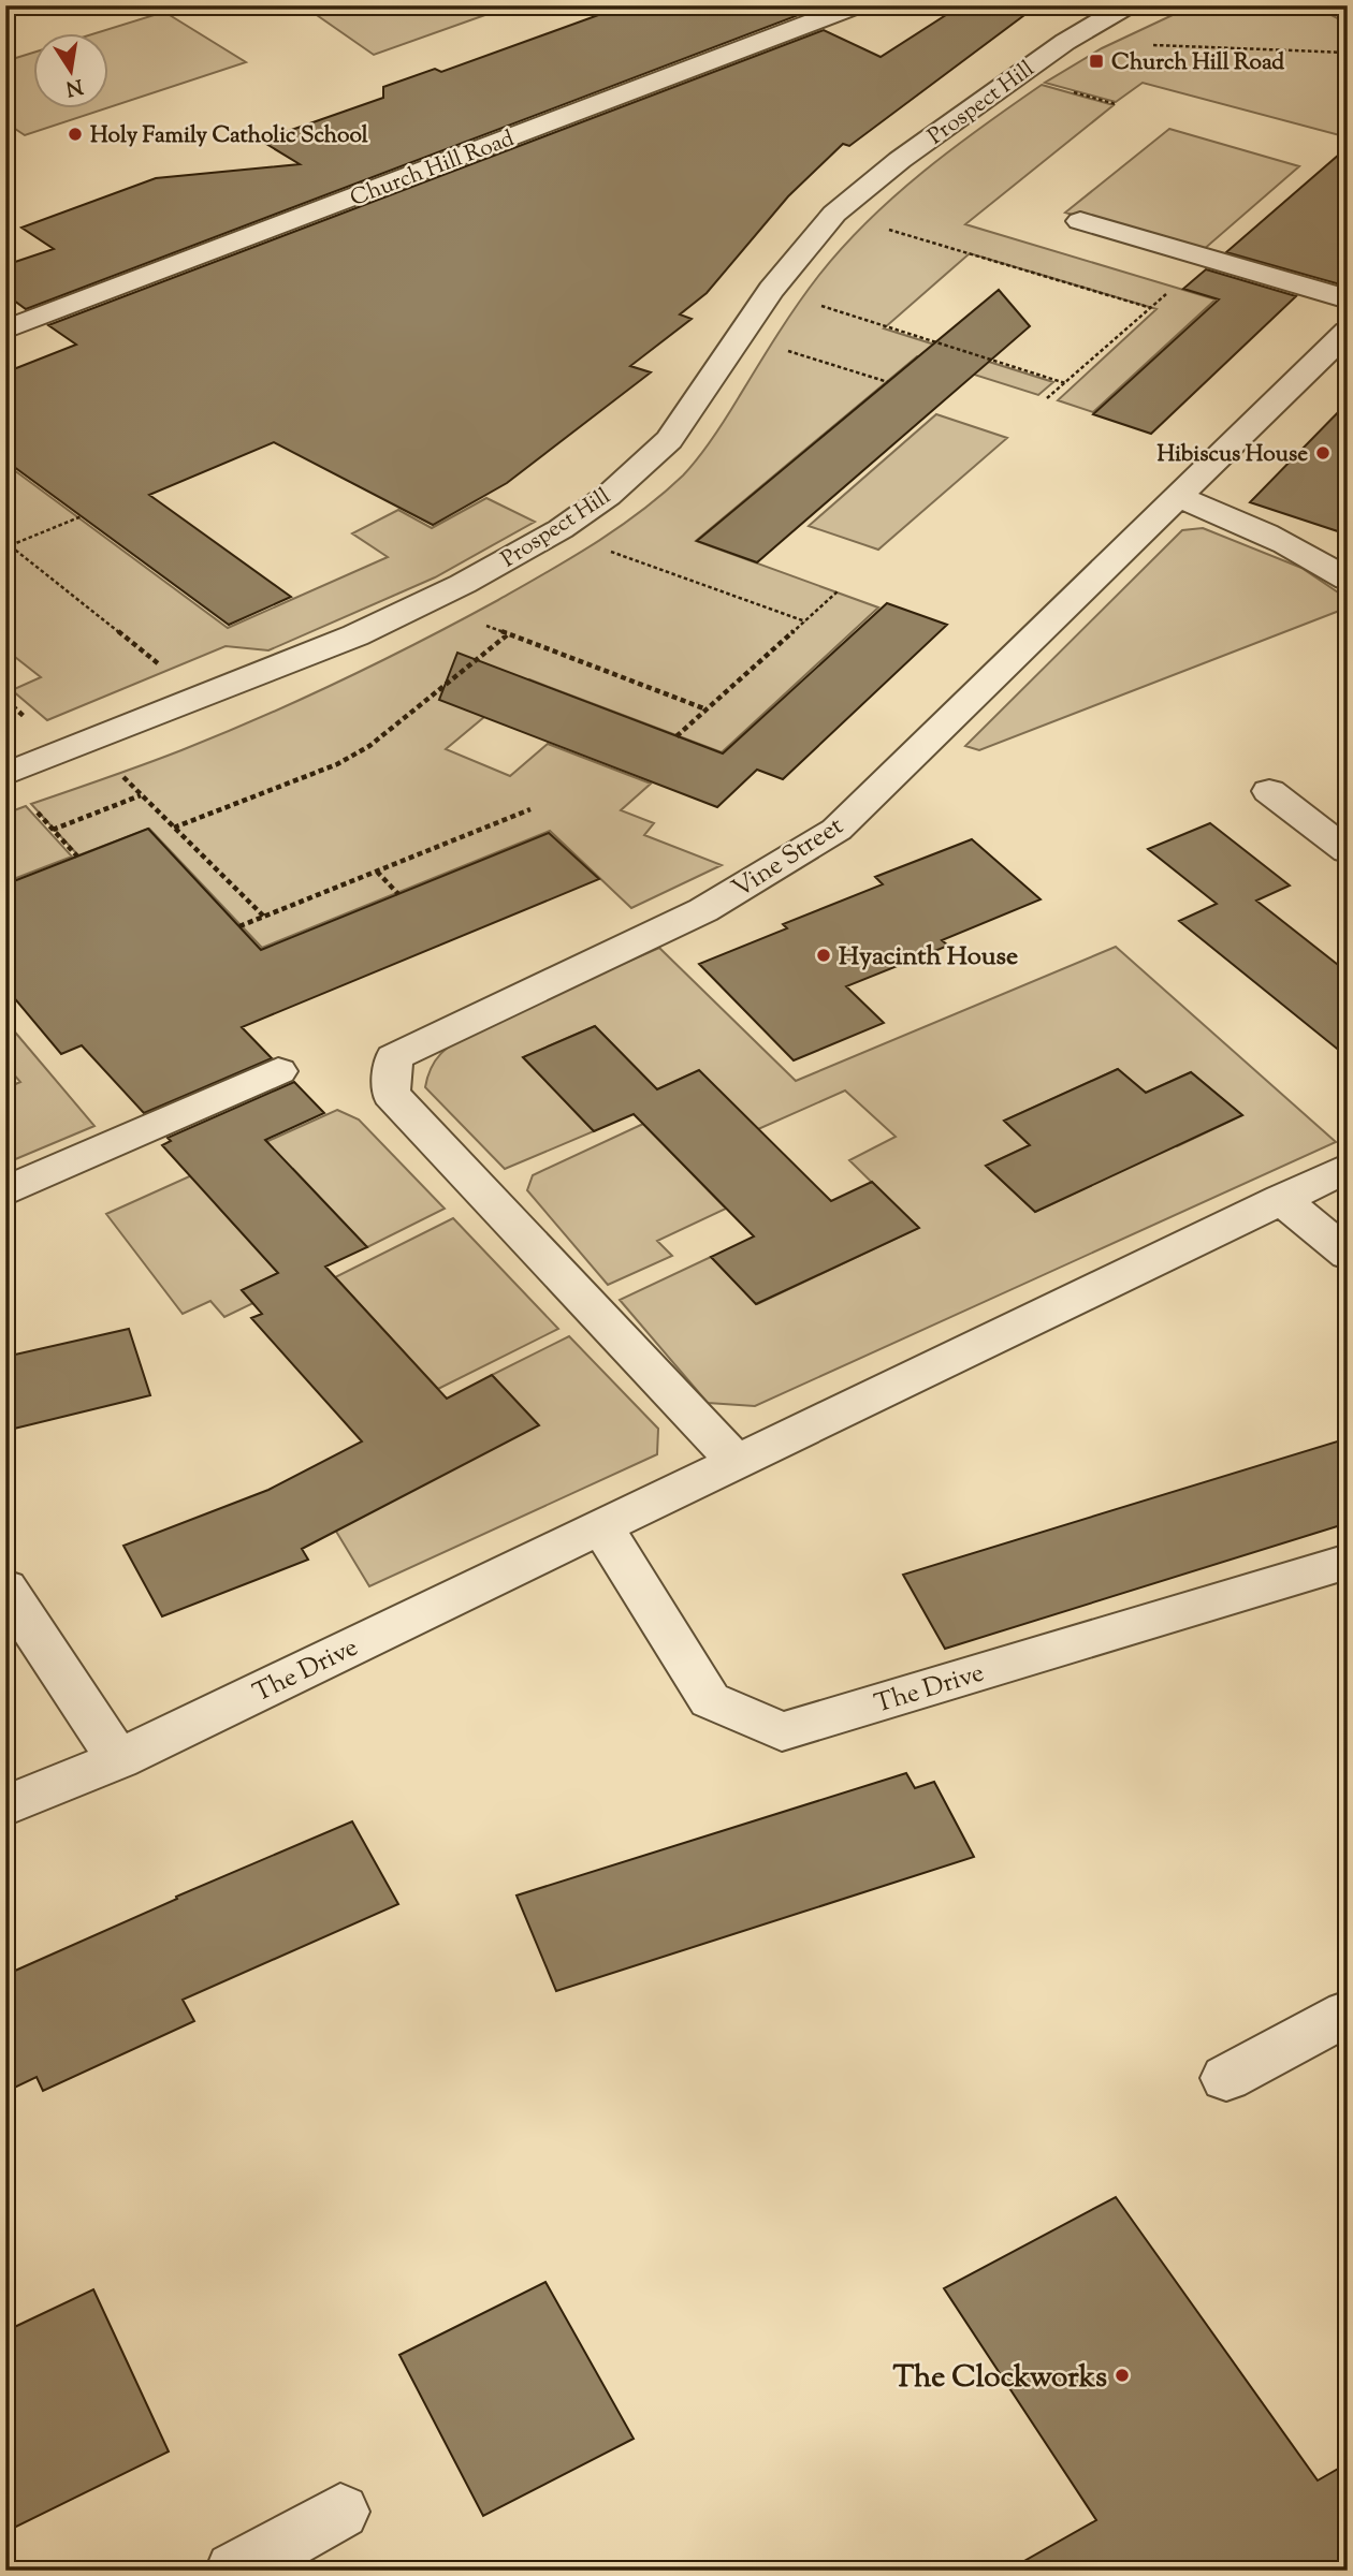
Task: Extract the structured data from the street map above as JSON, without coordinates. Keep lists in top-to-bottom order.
{
  "streets": {
    "street": [
      "Prospect Hill",
      "Church Hill Road",
      "Vine Street",
      "The Drive"
    ]
  },
  "crossings": [
    ["Vine Street", "The Drive"]
  ],
  "places": {
    "transit": ["Church Hill Road"],
    "other": [
      "Holy Family Catholic School",
      "Hibiscus House",
      "Hyacinth House",
      "The Clockworks"
    ]
  },
  "north": "bottom"
}
